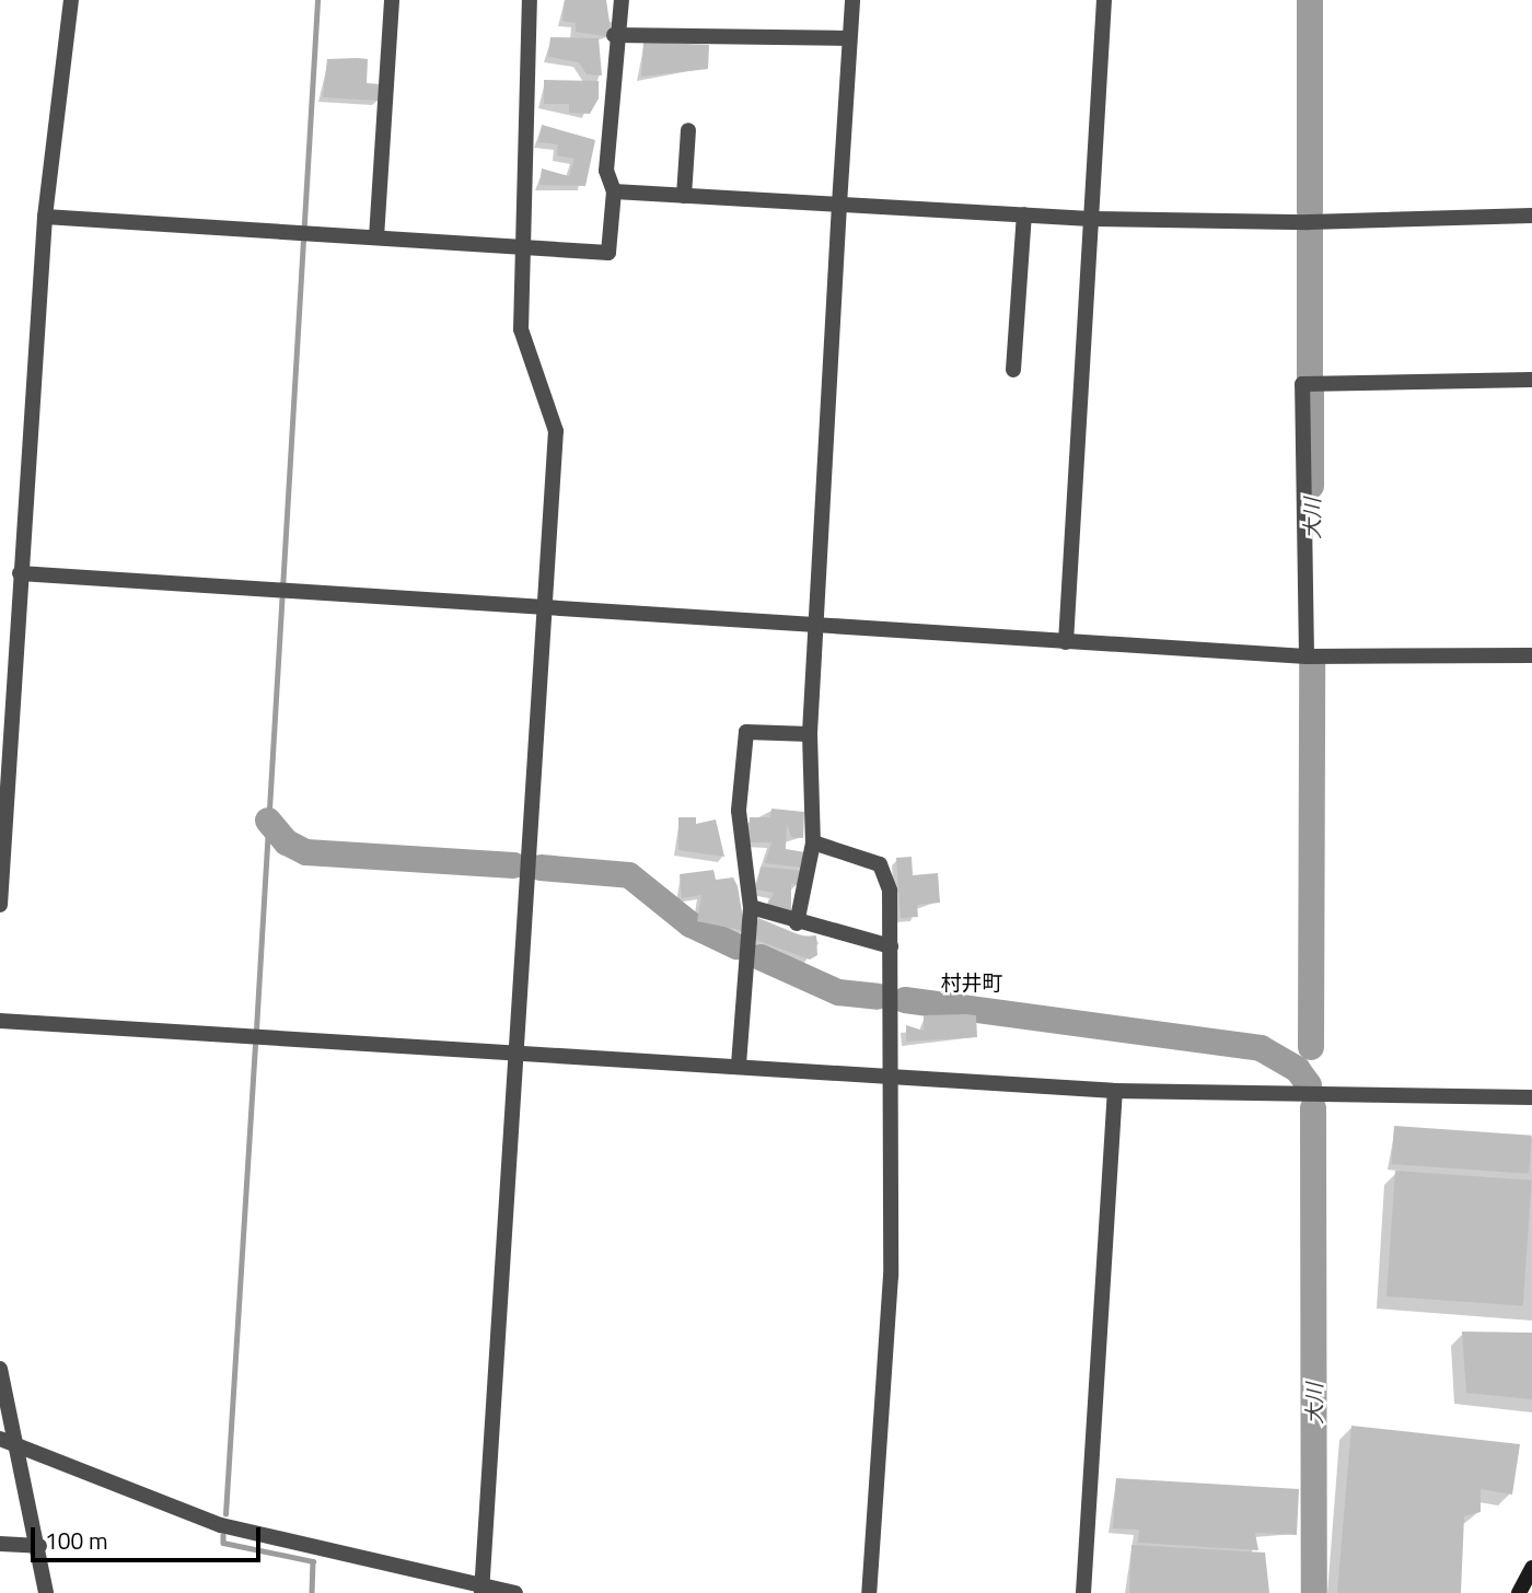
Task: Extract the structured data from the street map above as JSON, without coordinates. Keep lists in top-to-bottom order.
{
  "districts": ["村井町"],
  "water": ["大川"],
  "scale_bar": "100 m"
}
